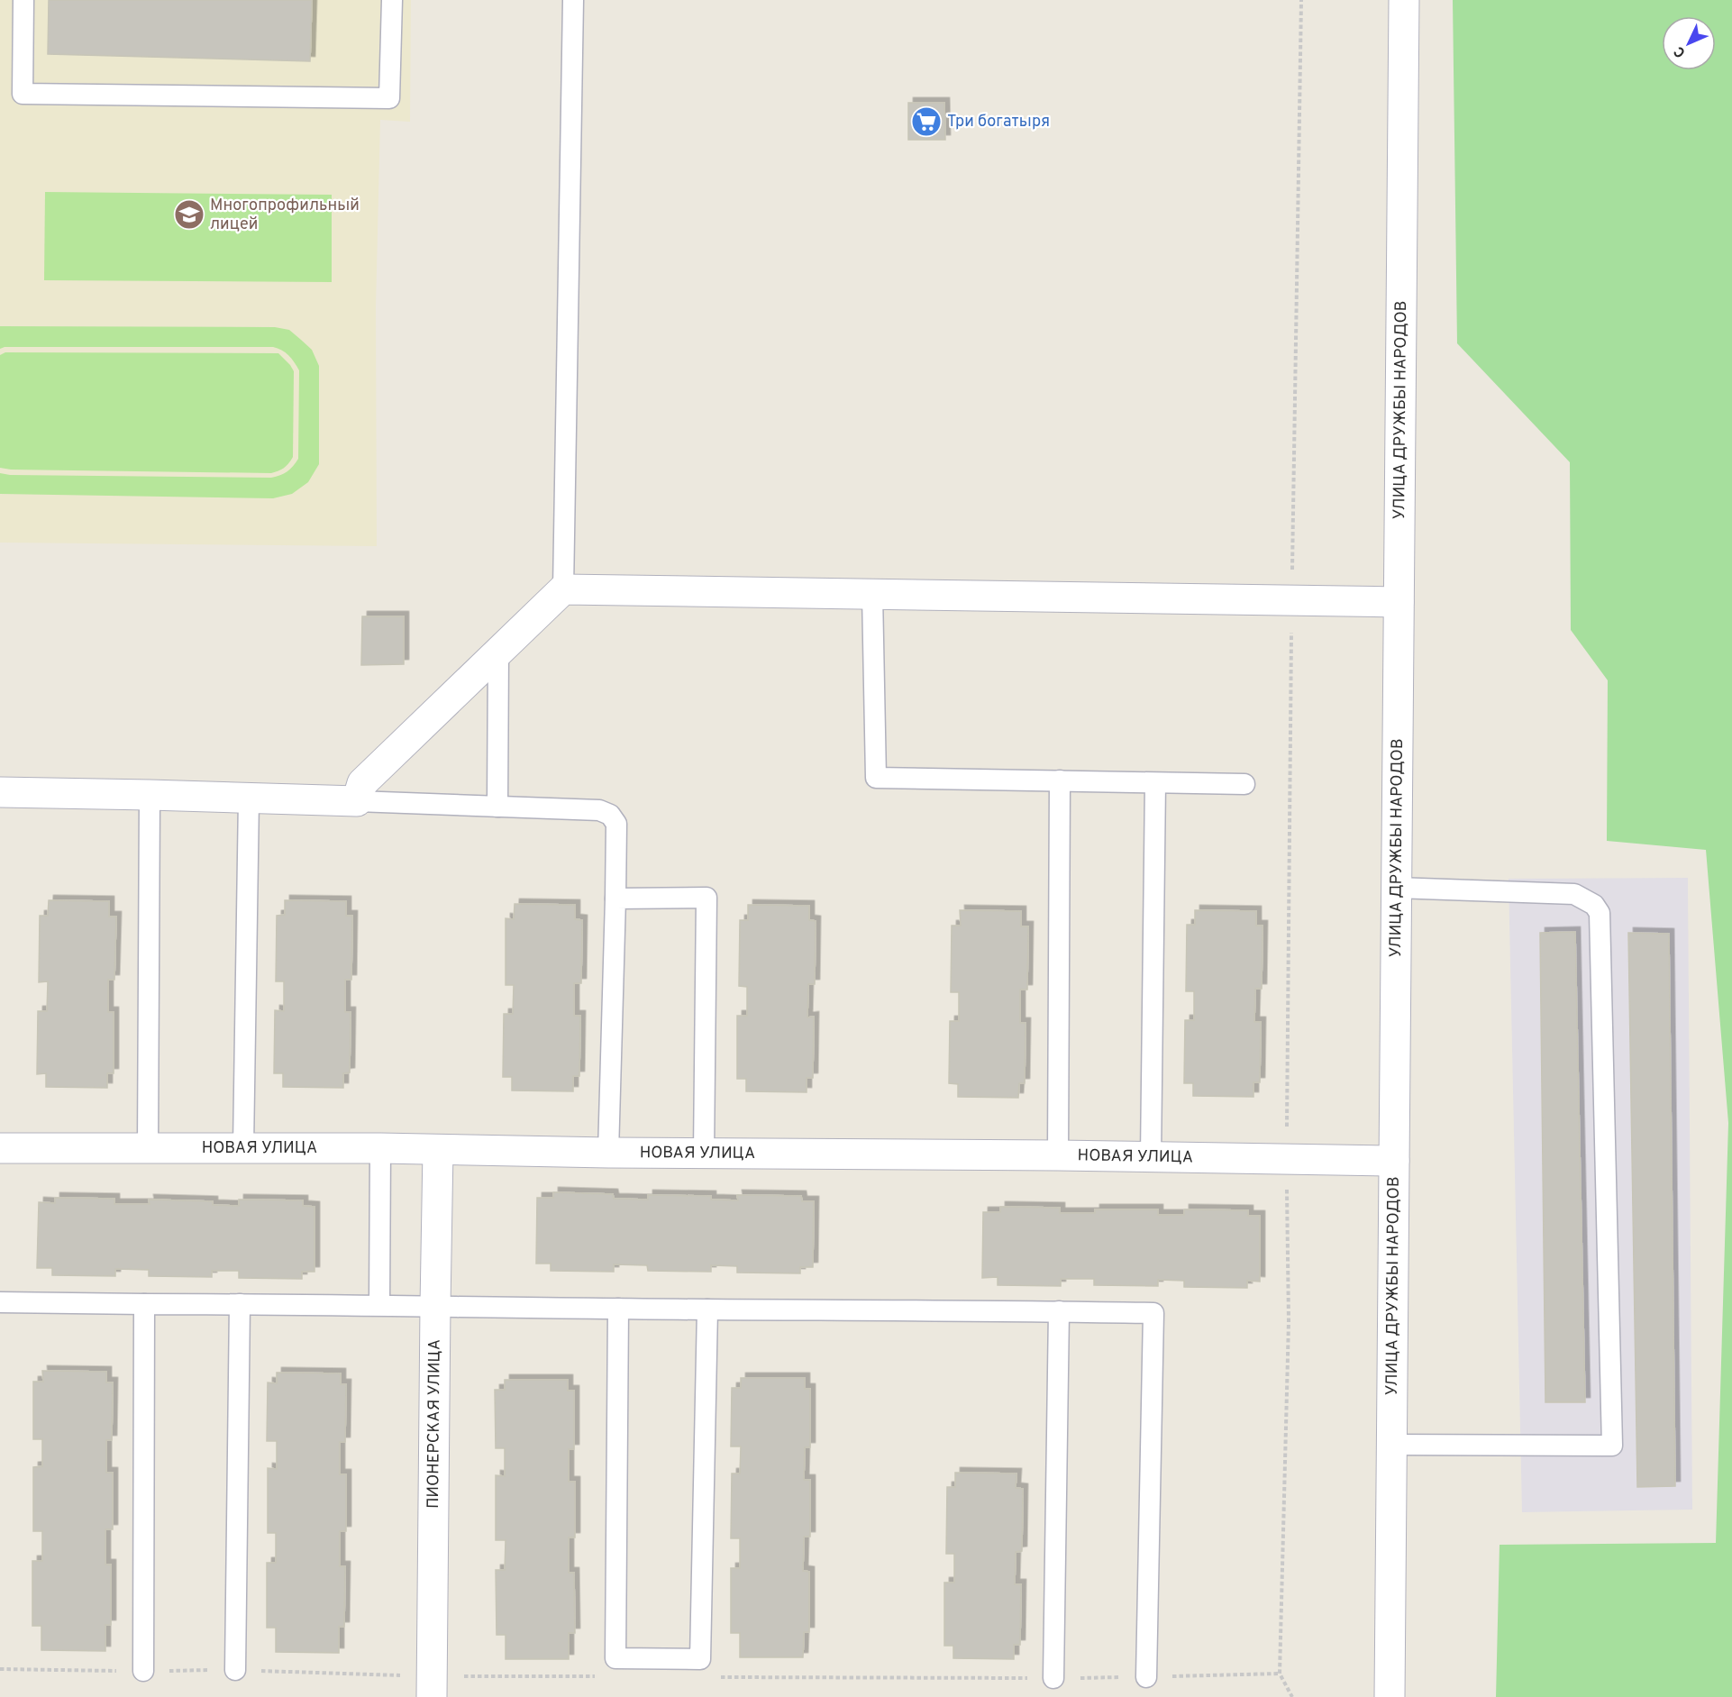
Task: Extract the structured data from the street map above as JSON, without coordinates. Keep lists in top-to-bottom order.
{
  "streets": {
    "street": ["УЛИЦА ДРУЖБЫ НАРОДОВ", "НОВАЯ УЛИЦА", "ПИОНЕРСКАЯ УЛИЦА"]
  },
  "crossings": [
    ["УЛИЦА ДРУЖБЫ НАРОДОВ", "НОВАЯ УЛИЦА"],
    ["НОВАЯ УЛИЦА", "ПИОНЕРСКАЯ УЛИЦА"]
  ],
  "places": {
    "supermarket": ["Три богатыря"],
    "school or university": ["Многопрофильный лицей"]
  },
  "north": "bottom left"
}
